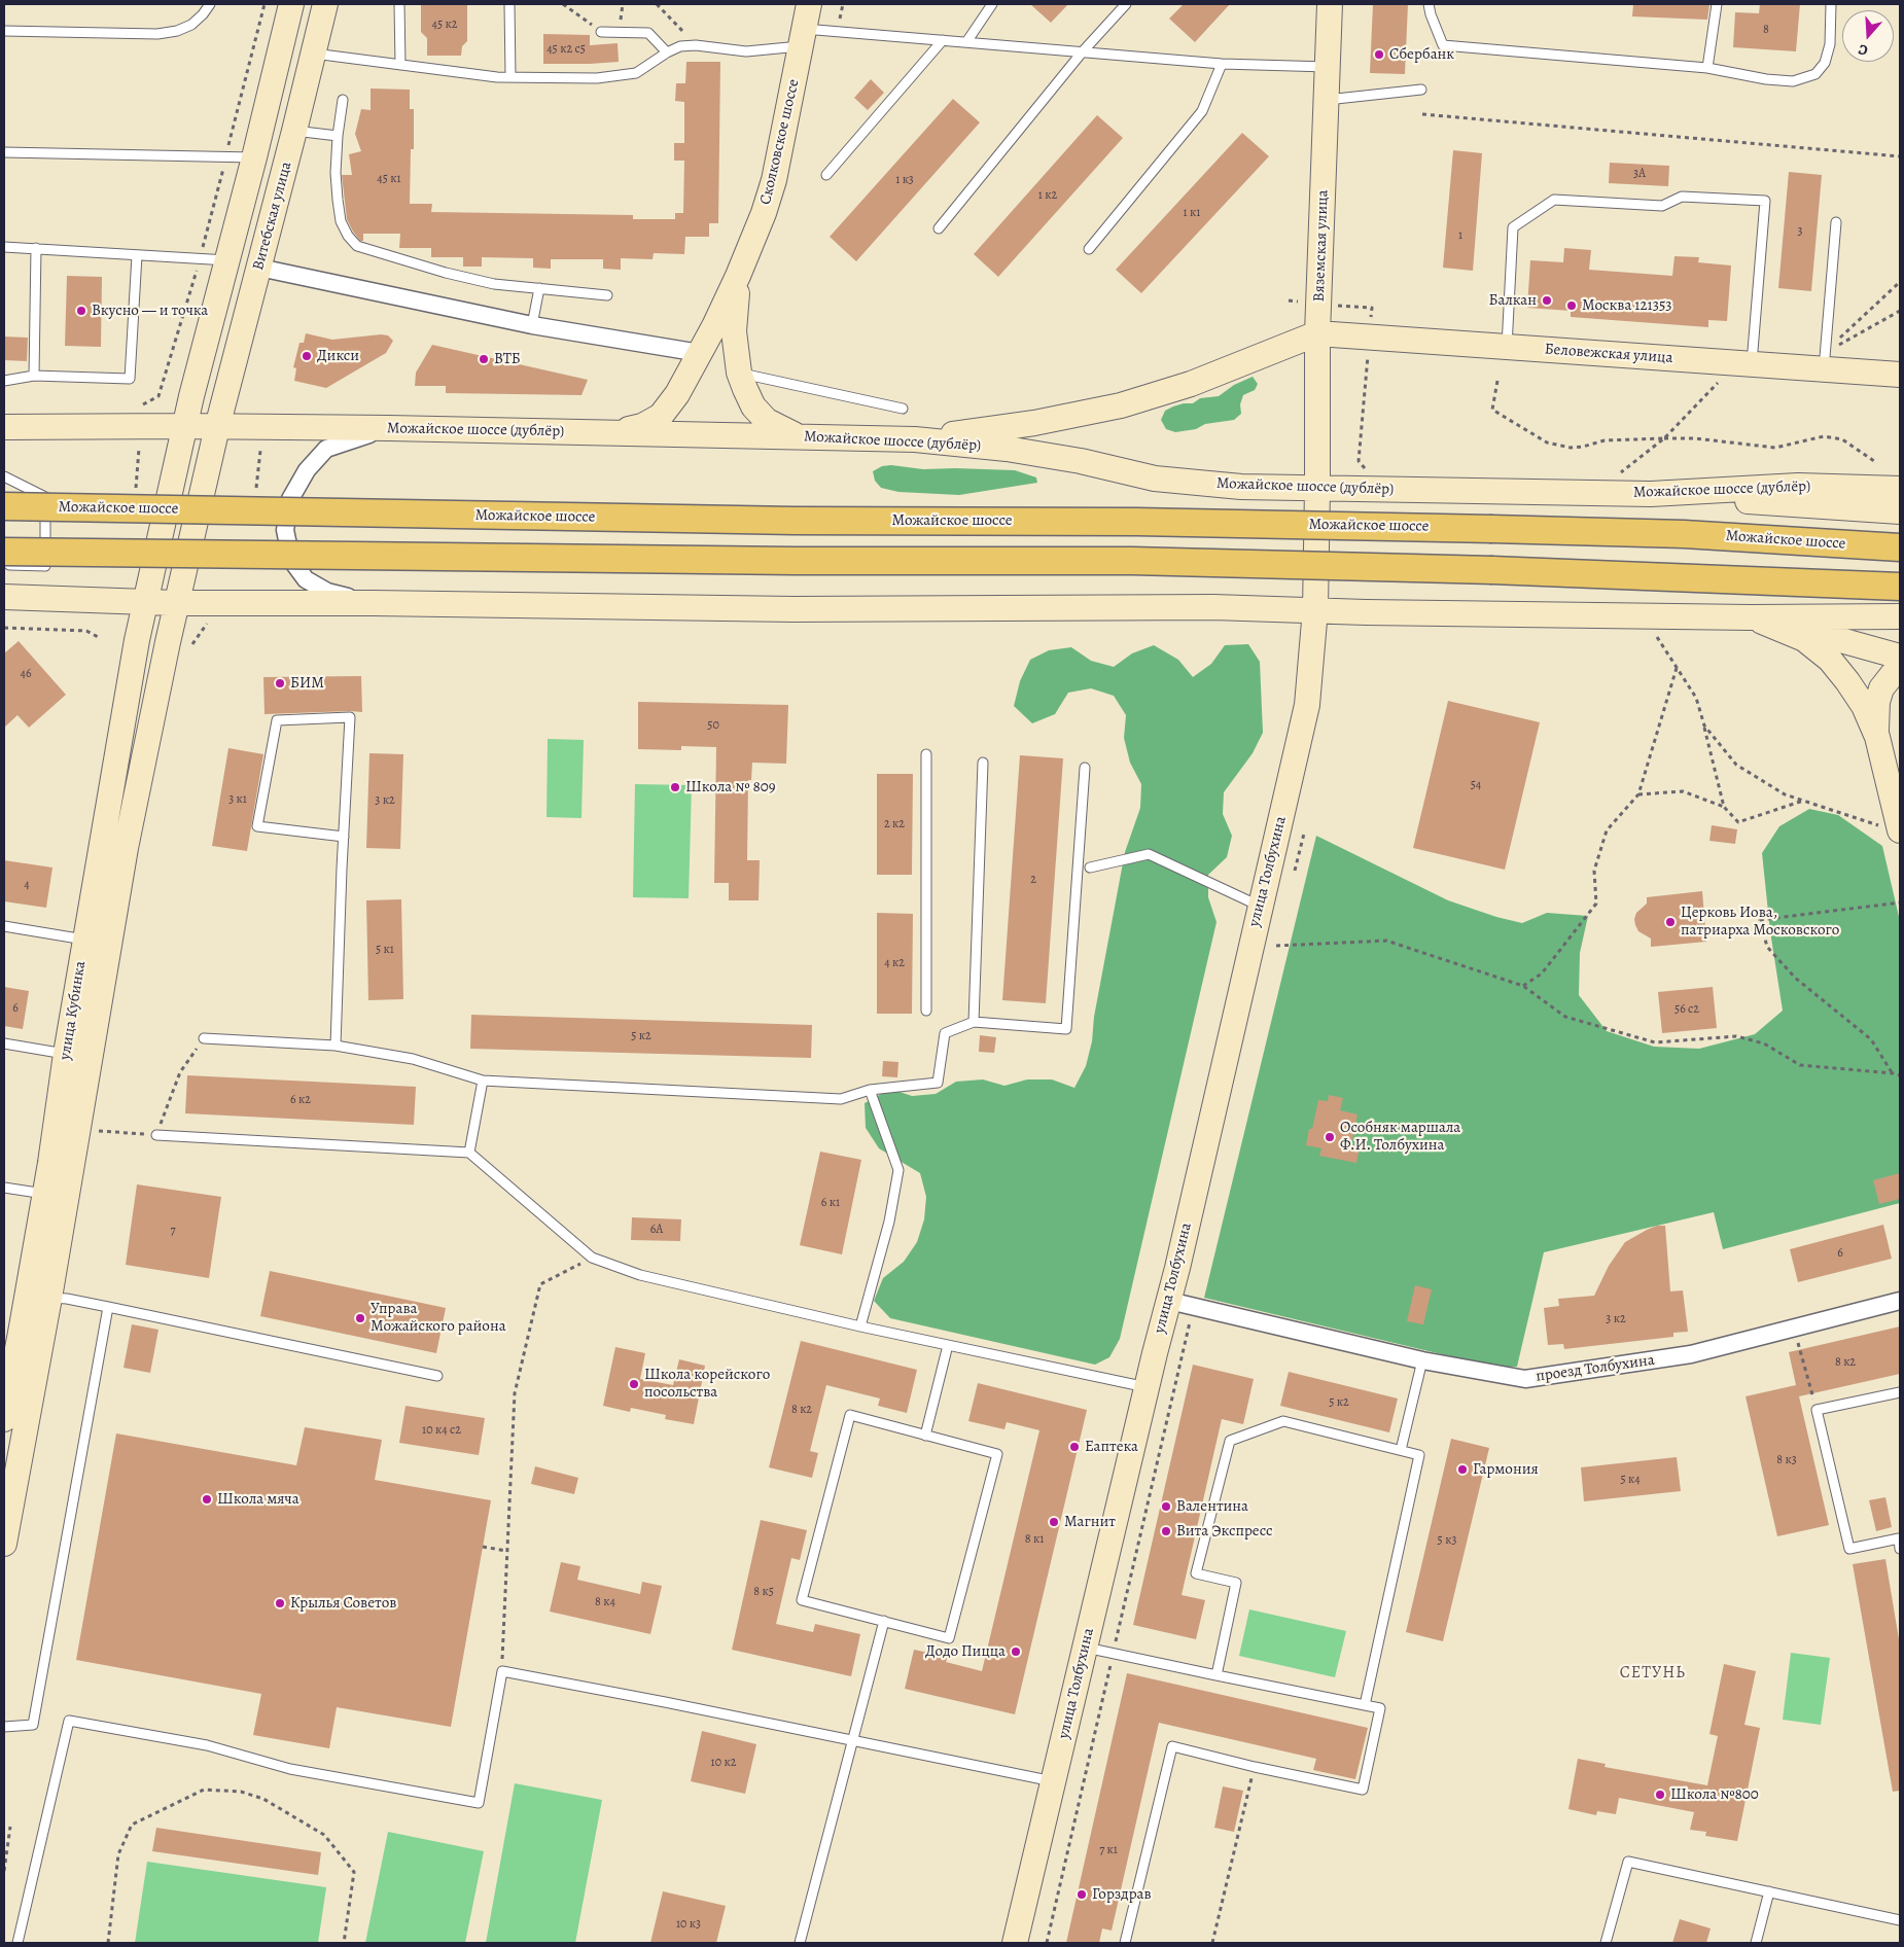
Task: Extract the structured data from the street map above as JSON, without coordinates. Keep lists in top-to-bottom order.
{
  "streets": {
    "main road": [
      "Сколковское шоссе",
      "Витебская улица",
      "Вяземская улица",
      "Беловежская улица",
      "Можайское шоссе (дублёр)",
      "Можайское шоссе",
      "улица Толбухина",
      "улица Кубинка"
    ],
    "street": ["проезд Толбухина"]
  },
  "crossings": [
    ["Сколковское шоссе", "Можайское шоссе (дублёр)"],
    ["Витебская улица", "Можайское шоссе (дублёр)"],
    ["Вяземская улица", "Беловежская улица"],
    ["Вяземская улица", "Можайское шоссе (дублёр)"],
    ["Вяземская улица", "улица Толбухина"],
    ["Можайское шоссе (дублёр)", "улица Толбухина"],
    ["Можайское шоссе (дублёр)", "улица Кубинка"],
    ["улица Толбухина", "проезд Толбухина"]
  ],
  "districts": ["СЕТУНЬ"],
  "places": [
    "Сбербанк",
    "Балкан",
    "Москва 121353",
    "Вкусно — и точка",
    "Дикси",
    "ВТБ",
    "БИМ",
    "Школа № 809",
    "Церковь Иова, патриарха Московского",
    "Особняк маршала Ф.И. Толбухина",
    "Управа Можайского района",
    "Школа корейского посольства",
    "Еаптека",
    "Гармония",
    "Школа мяча",
    "Валентина",
    "Магнит",
    "Вита Экспресс",
    "Крылья Советов",
    "Додо Пицца",
    "Школа №800",
    "Горздрав"
  ],
  "house_numbers": [
    "45 к2",
    "8",
    "45 к2 с5",
    "3А",
    "45 к1",
    "1 к3",
    "1 к2",
    "1 к1",
    "3",
    "1",
    "46",
    "50",
    "54",
    "3 к1",
    "3 к2",
    "2 к2",
    "2",
    "4",
    "5 к1",
    "4 к2",
    "6",
    "56 с2",
    "5 к2",
    "6 к2",
    "6 к1",
    "6А",
    "7",
    "6",
    "3 к2",
    "8 к2",
    "5 к2",
    "8 к2",
    "10 к4 с2",
    "8 к3",
    "5 к4",
    "8 к1",
    "5 к3",
    "8 к5",
    "8 к4",
    "10 к2",
    "7 к1",
    "10 к3"
  ],
  "north": "bottom"
}
